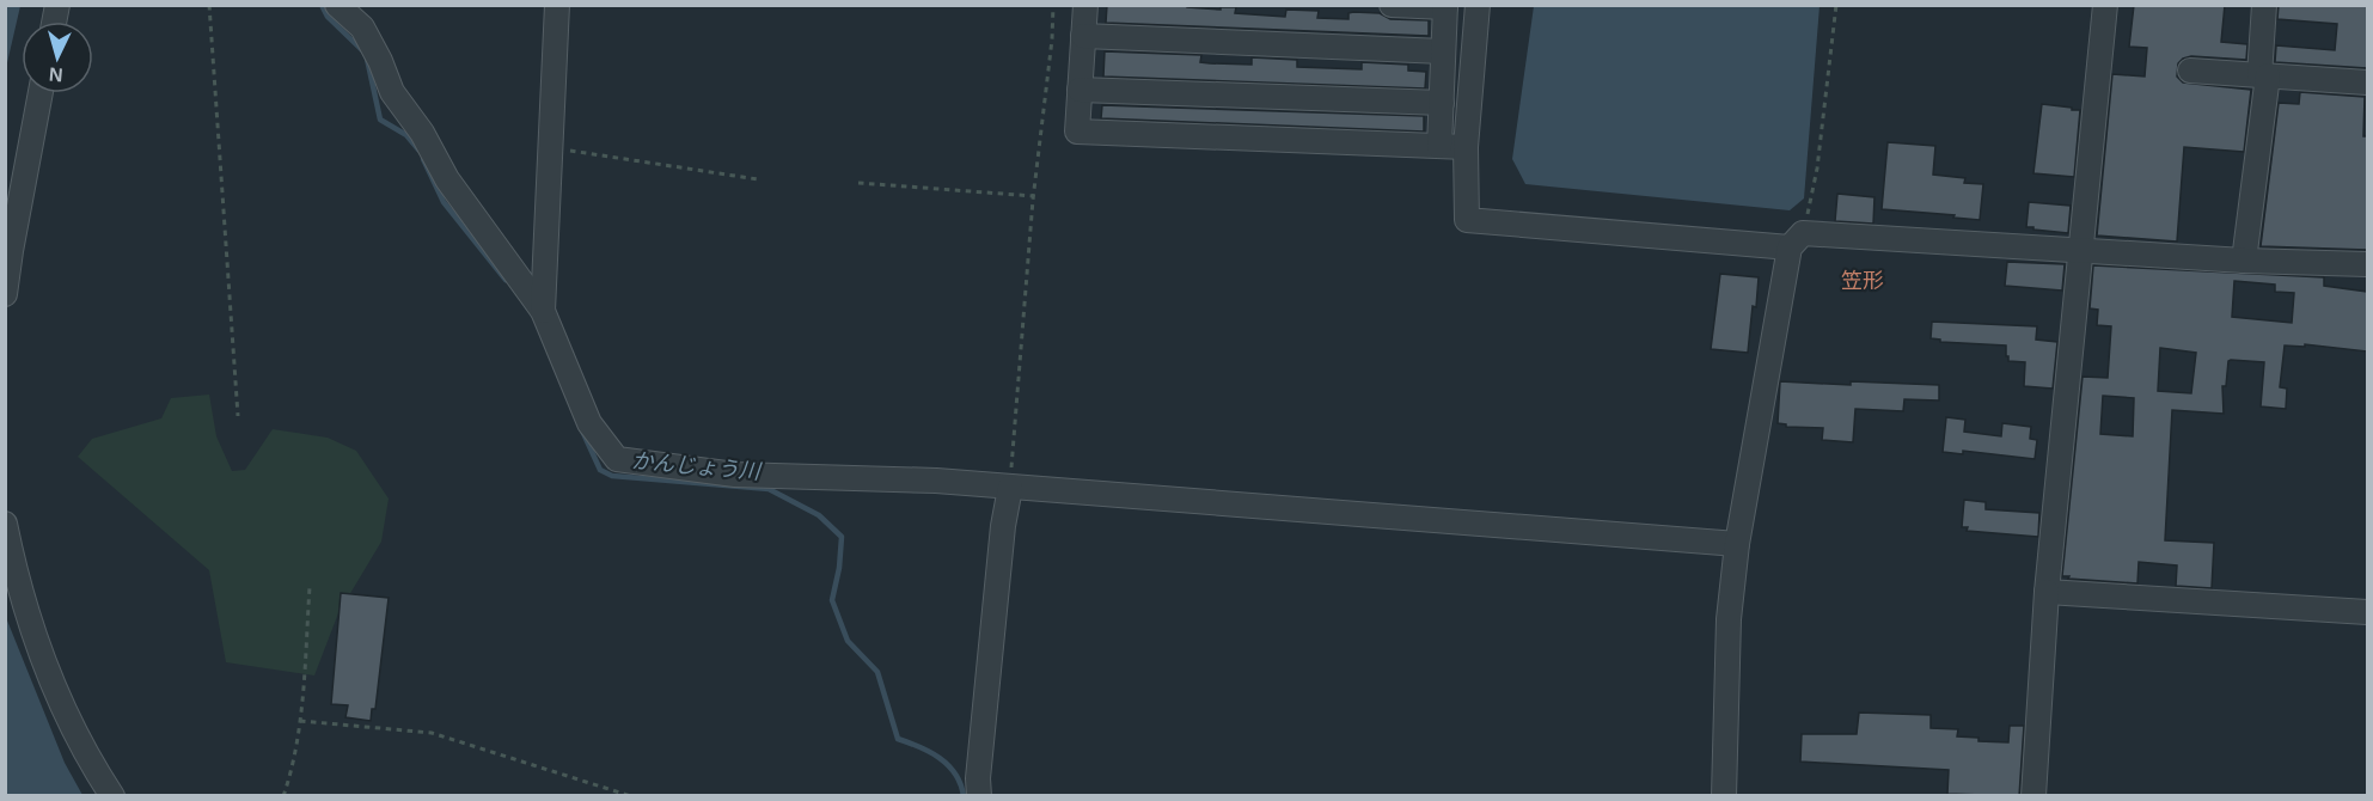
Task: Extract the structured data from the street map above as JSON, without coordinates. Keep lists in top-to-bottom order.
{
  "districts": ["笠形"],
  "water": ["かんじょう川"],
  "north": "bottom"
}
